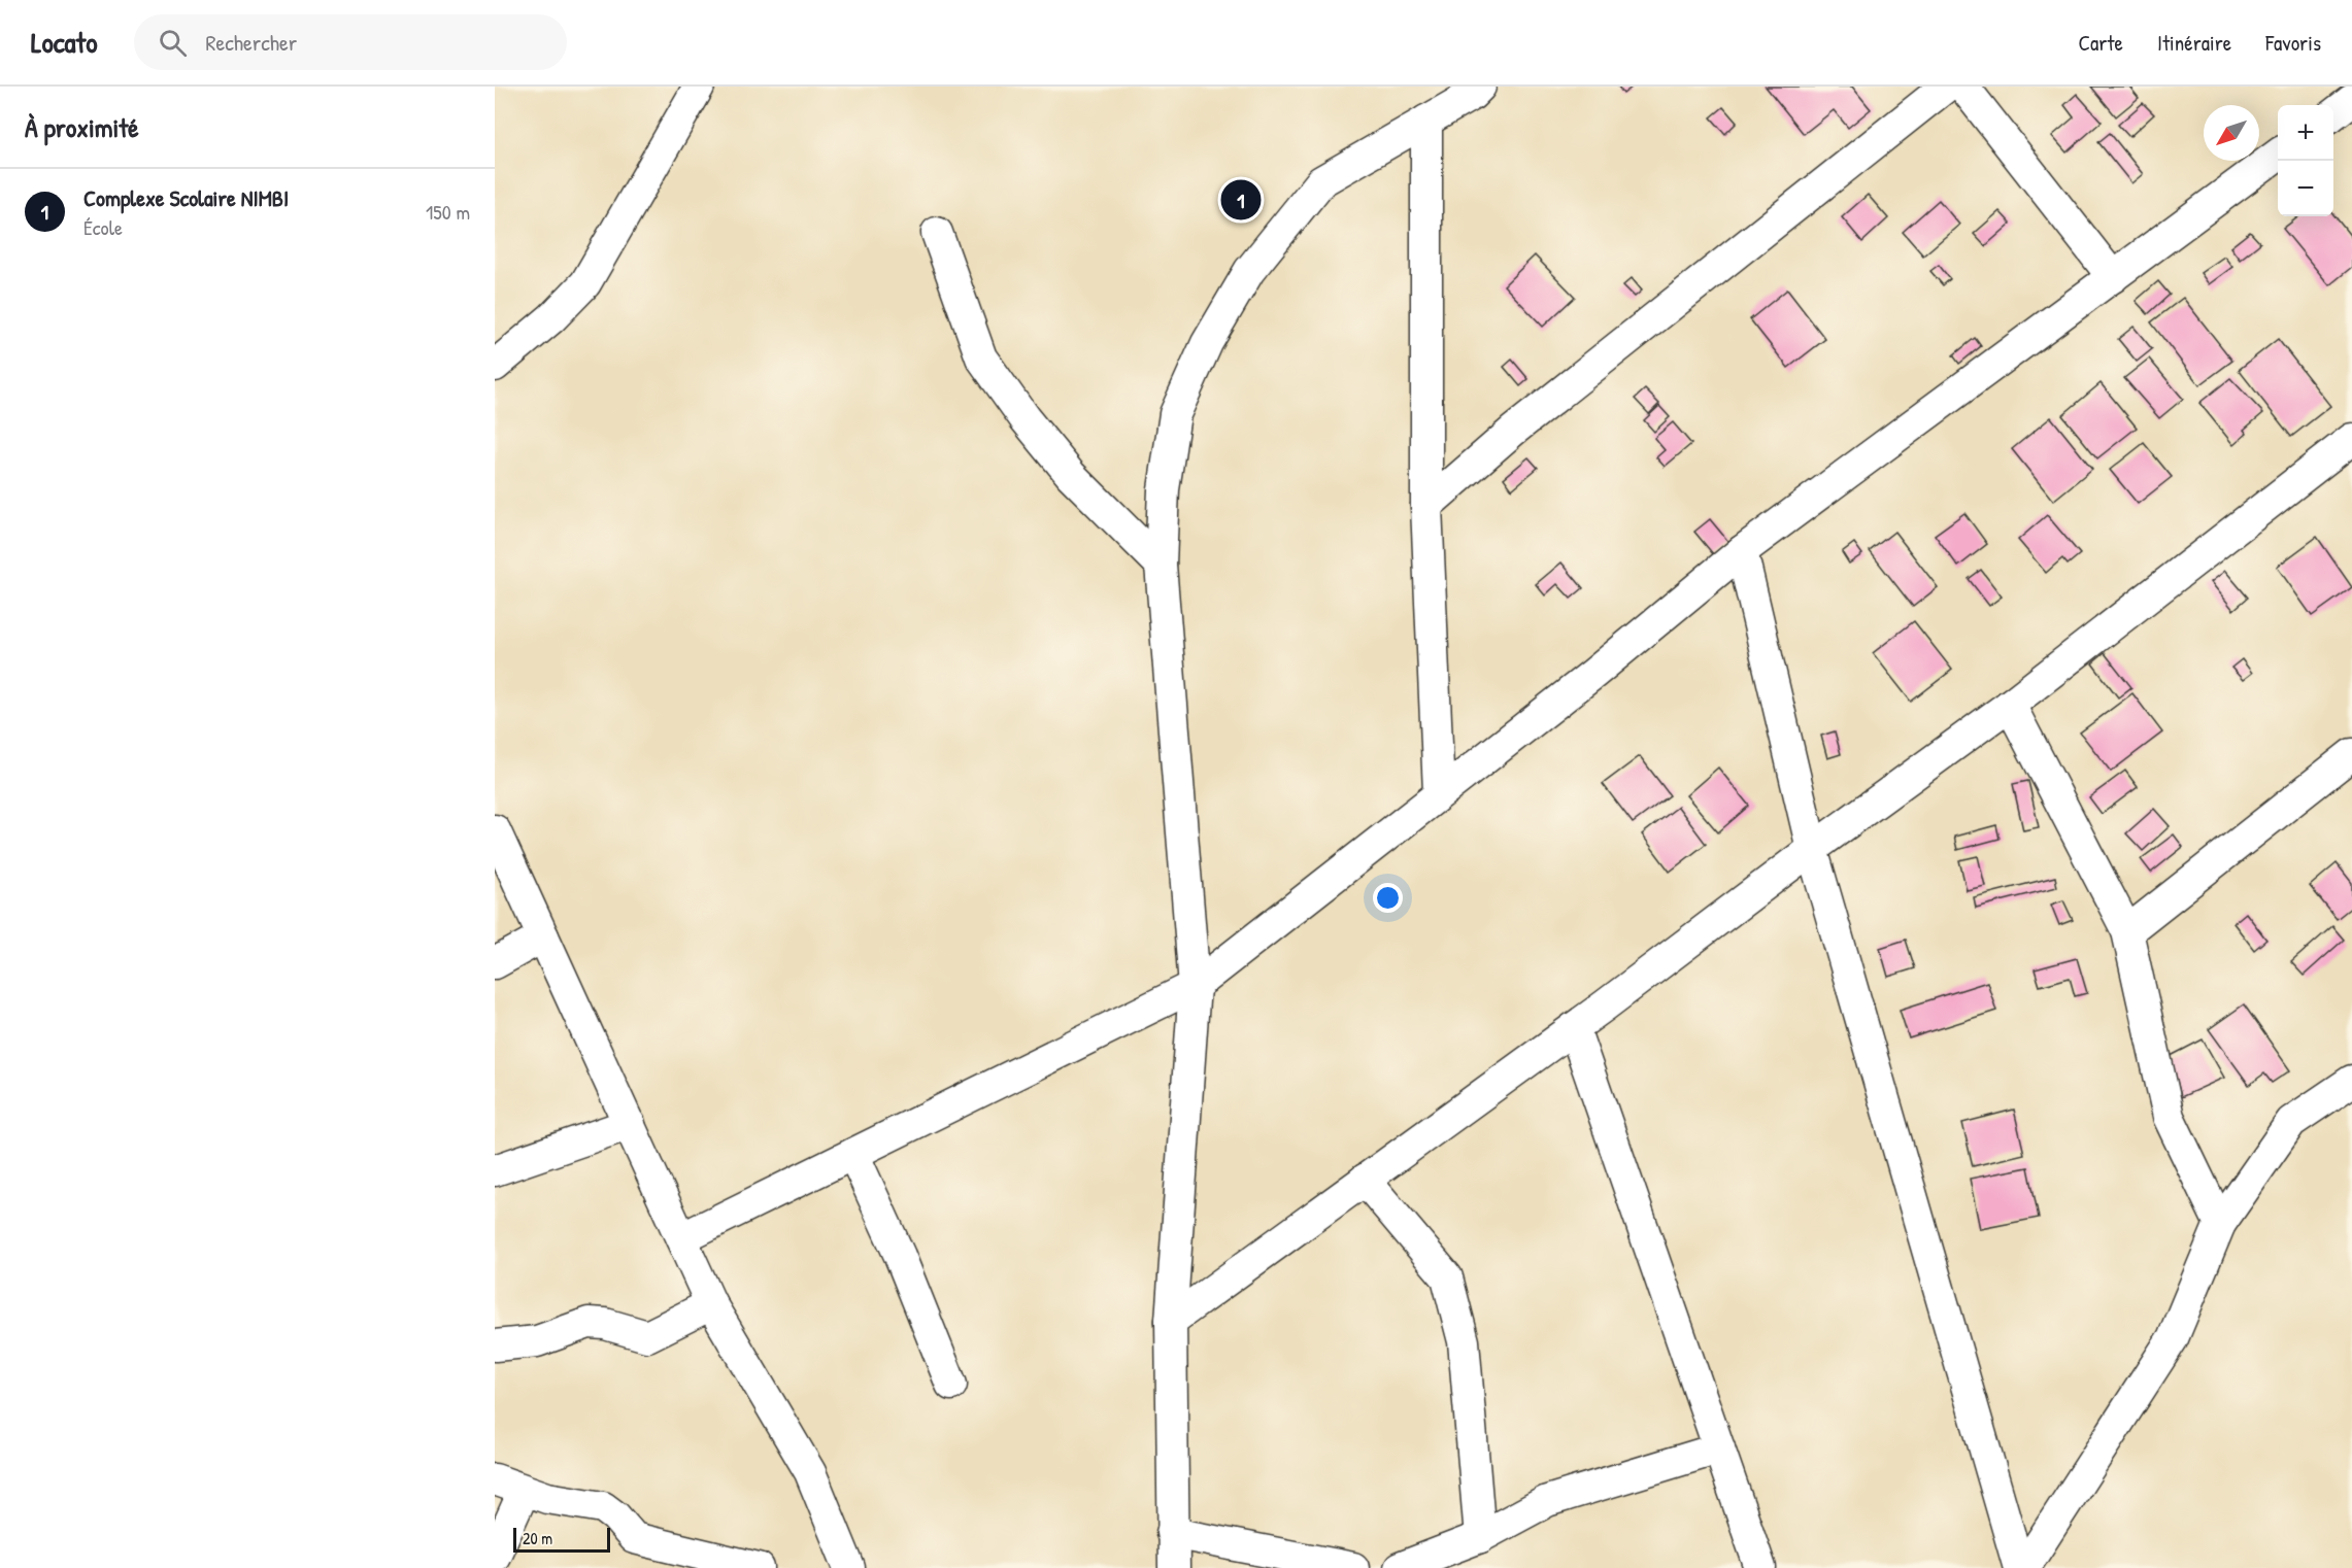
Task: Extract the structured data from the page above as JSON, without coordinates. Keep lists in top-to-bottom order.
{
  "scale_bar": "20 m",
  "north": "bottom left",
  "page": {
    "header": "Locato",
    "search": "Rechercher",
    "nav": ["Carte", "Itinéraire", "Favoris"],
    "heading": "À proximité",
    "map_buttons": ["+", "−"],
    "list": [
      {
        "mark": "1",
        "name": "Complexe Scolaire NIMBI",
        "note": "École",
        "value": "150 m"
      }
    ],
    "pins": "1",
    "scale": "20 m"
  }
}
